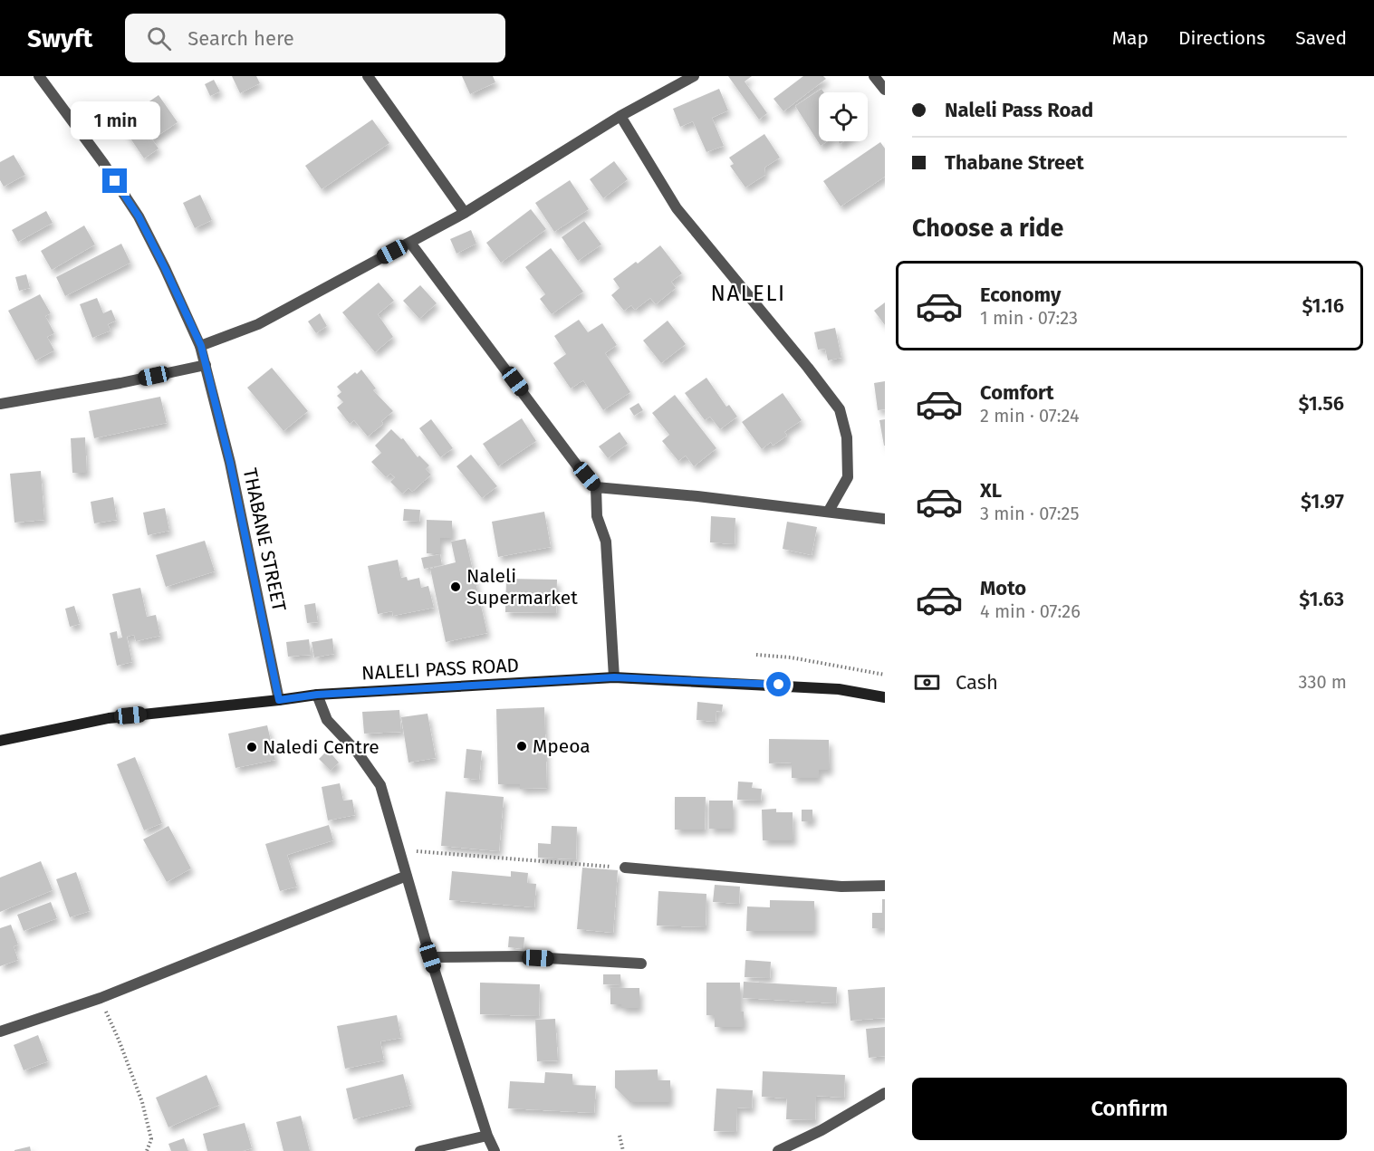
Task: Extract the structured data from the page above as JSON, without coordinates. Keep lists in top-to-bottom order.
{
  "streets": {
    "main road": ["NALELI PASS ROAD"],
    "street": ["THABANE STREET"]
  },
  "crossings": [
    ["THABANE STREET", "NALELI PASS ROAD"]
  ],
  "districts": ["NALELI"],
  "places": ["Naleli Supermarket", "Mpeoa", "Naledi Centre"],
  "page": {
    "header": "Swyft",
    "search": "Search here",
    "nav": ["Map", "Directions", "Saved"],
    "banner": ["Naleli Pass Road", "Thabane Street"],
    "bubble": "1 min",
    "heading": "Choose a ride",
    "list": [
      {
        "name": "Economy",
        "note": "1 min · 07:23",
        "value": "$1.16"
      },
      {
        "name": "Comfort",
        "note": "2 min · 07:24",
        "value": "$1.56"
      },
      {
        "name": "XL",
        "note": "3 min · 07:25",
        "value": "$1.97"
      },
      {
        "name": "Moto",
        "note": "4 min · 07:26",
        "value": "$1.63"
      }
    ],
    "pay": ["Cash", "330 m"],
    "buttons": "Confirm"
  }
}
